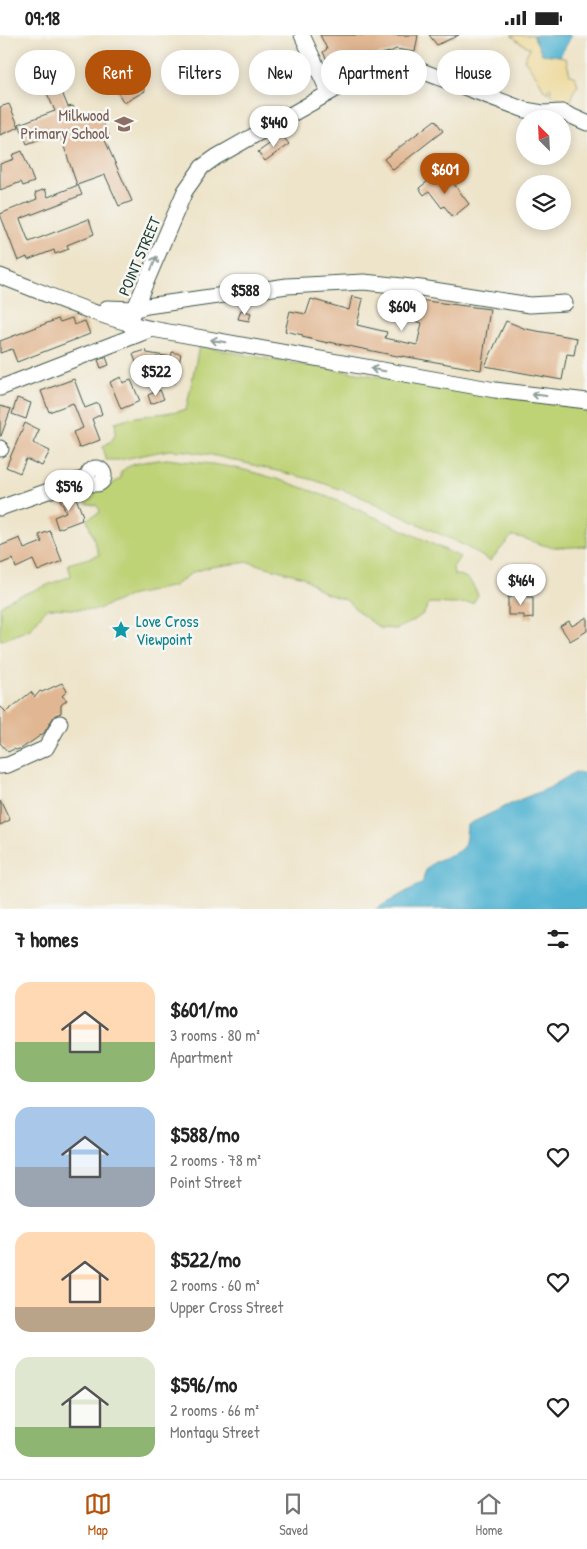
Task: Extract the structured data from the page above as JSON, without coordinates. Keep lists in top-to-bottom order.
{
  "streets": {
    "street": ["POINT STREET"]
  },
  "one_way": ["POINT STREET"],
  "places": {
    "school or university": ["Milkwood Primary School"],
    "place": ["Love Cross Viewpoint"]
  },
  "north": "top left",
  "page": {
    "status": "09:18",
    "chip": [
      "Buy",
      "Rent",
      "Filters",
      "New",
      "Apartment",
      "House"
    ],
    "price": [
      "$440",
      "$601",
      "$588",
      "$604",
      "$522",
      "$596",
      "$464"
    ],
    "heading": "7 homes",
    "list": [
      {
        "name": "$601/mo",
        "note": "3 rooms · 80 m² · Apartment"
      },
      {
        "name": "$588/mo",
        "note": "2 rooms · 78 m² · Point Street"
      },
      {
        "name": "$522/mo",
        "note": "2 rooms · 60 m² · Upper Cross Street"
      },
      {
        "name": "$596/mo",
        "note": "2 rooms · 66 m² · Montagu Street"
      }
    ],
    "tabs": ["Map", "Saved", "Home"]
  }
}
